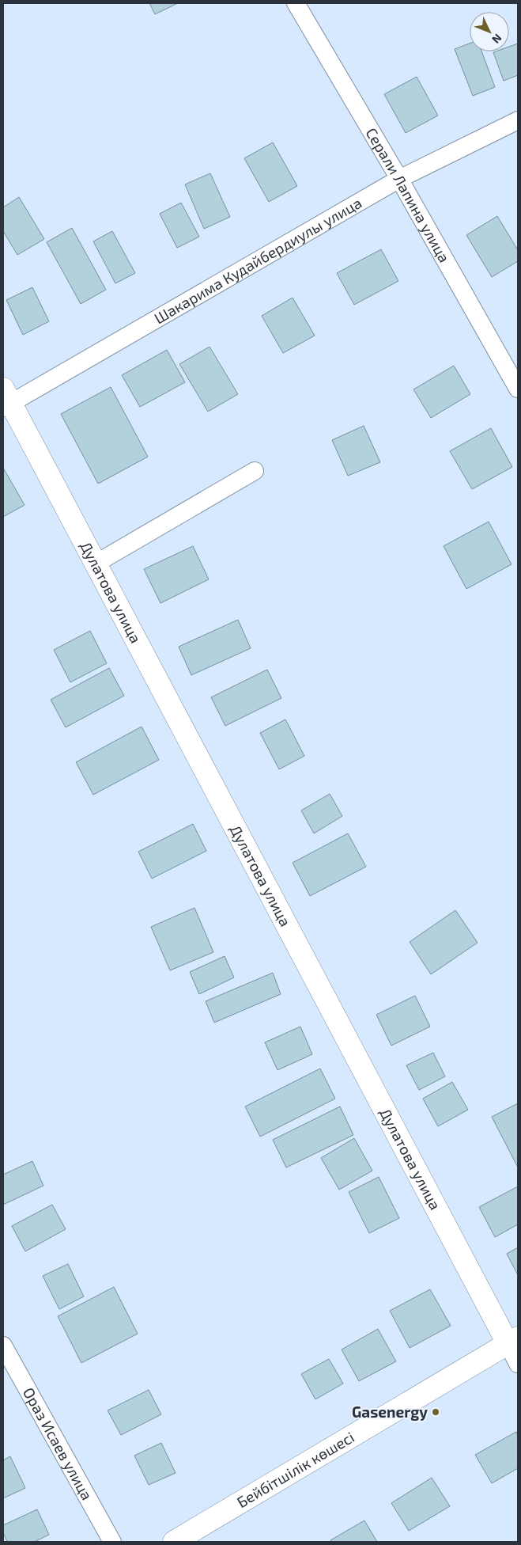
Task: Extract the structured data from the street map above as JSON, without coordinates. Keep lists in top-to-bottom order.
{
  "streets": {
    "street": [
      "Серали Лапина улица",
      "Шакарима Кудайбердиулы улица",
      "Дулатова улица",
      "Ораз Исаев улица",
      "Бейбітшілік көшесі"
    ]
  },
  "crossings": [
    ["Серали Лапина улица", "Шакарима Кудайбердиулы улица"],
    ["Шакарима Кудайбердиулы улица", "Дулатова улица"],
    ["Дулатова улица", "Бейбітшілік көшесі"]
  ],
  "places": ["Gasenergy"],
  "north": "bottom right"
}
